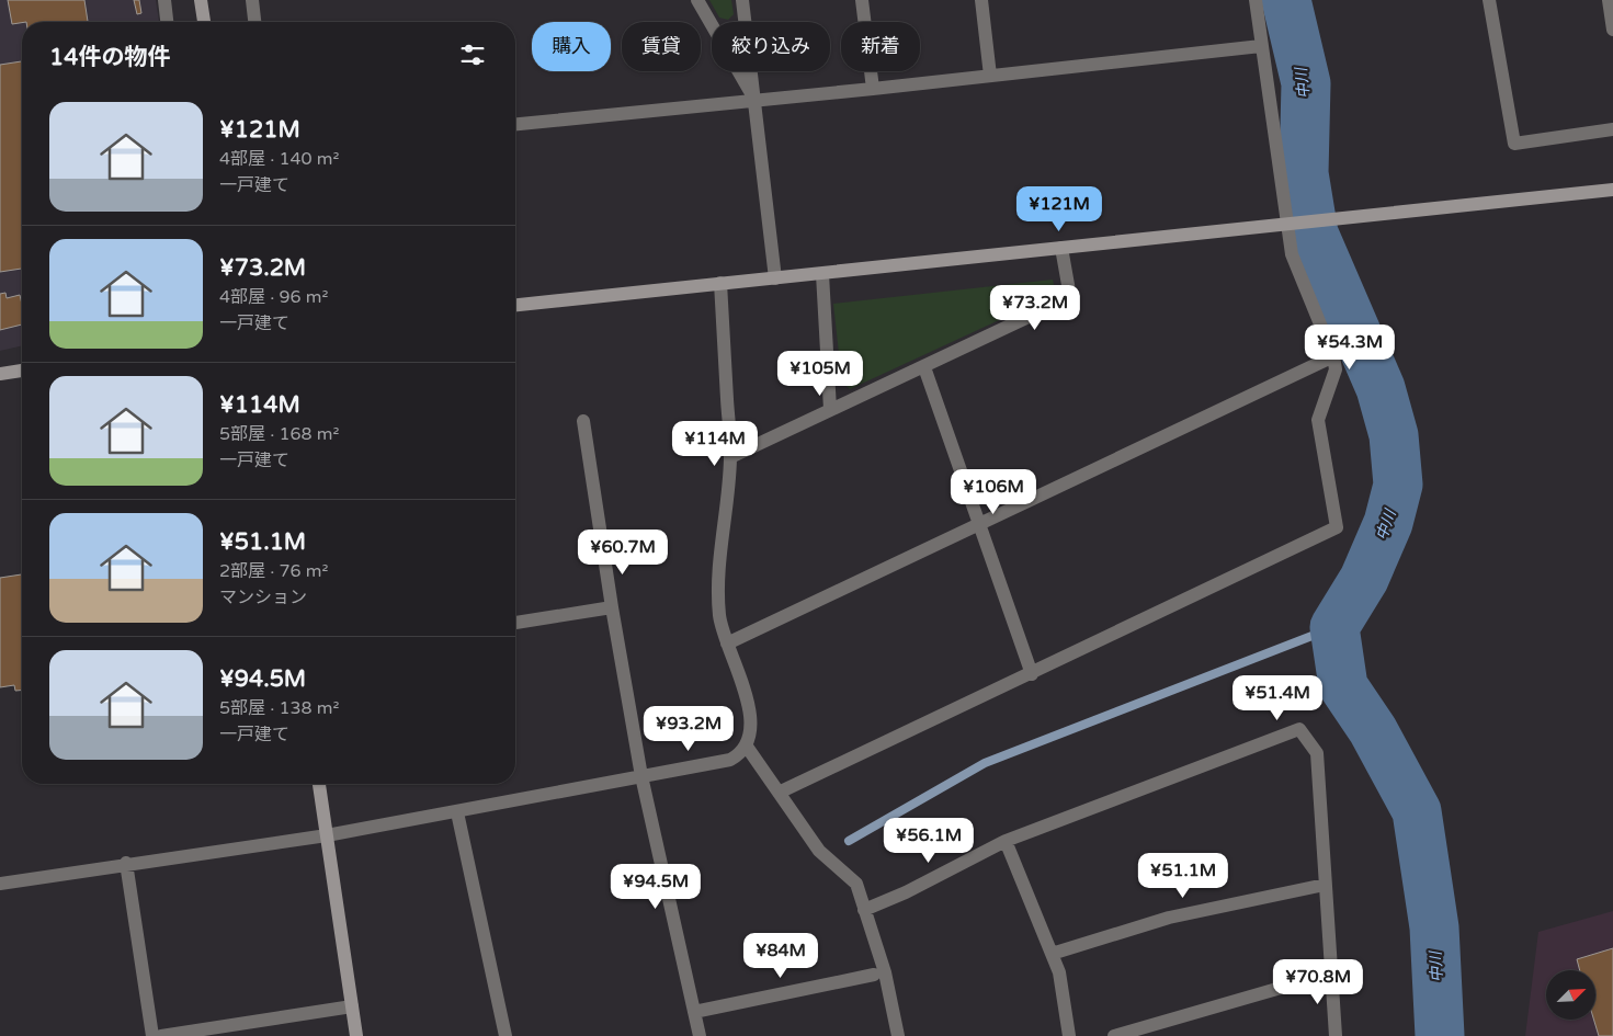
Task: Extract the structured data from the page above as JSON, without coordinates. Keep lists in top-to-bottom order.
{
  "water": ["中川"],
  "north": "top right",
  "page": {
    "chip": [
      "購入",
      "賃貸",
      "絞り込み",
      "新着"
    ],
    "heading": "14件の物件",
    "list": [
      {
        "name": "¥121M",
        "note": "4部屋 · 140 m² · 一戸建て"
      },
      {
        "name": "¥73.2M",
        "note": "4部屋 · 96 m² · 一戸建て"
      },
      {
        "name": "¥114M",
        "note": "5部屋 · 168 m² · 一戸建て"
      },
      {
        "name": "¥51.1M",
        "note": "2部屋 · 76 m² · マンション"
      },
      {
        "name": "¥94.5M",
        "note": "5部屋 · 138 m² · 一戸建て"
      }
    ],
    "price": [
      "¥121M",
      "¥73.2M",
      "¥54.3M",
      "¥105M",
      "¥114M",
      "¥106M",
      "¥60.7M",
      "¥51.4M",
      "¥93.2M",
      "¥56.1M",
      "¥51.1M",
      "¥94.5M",
      "¥84M",
      "¥70.8M"
    ]
  }
}
